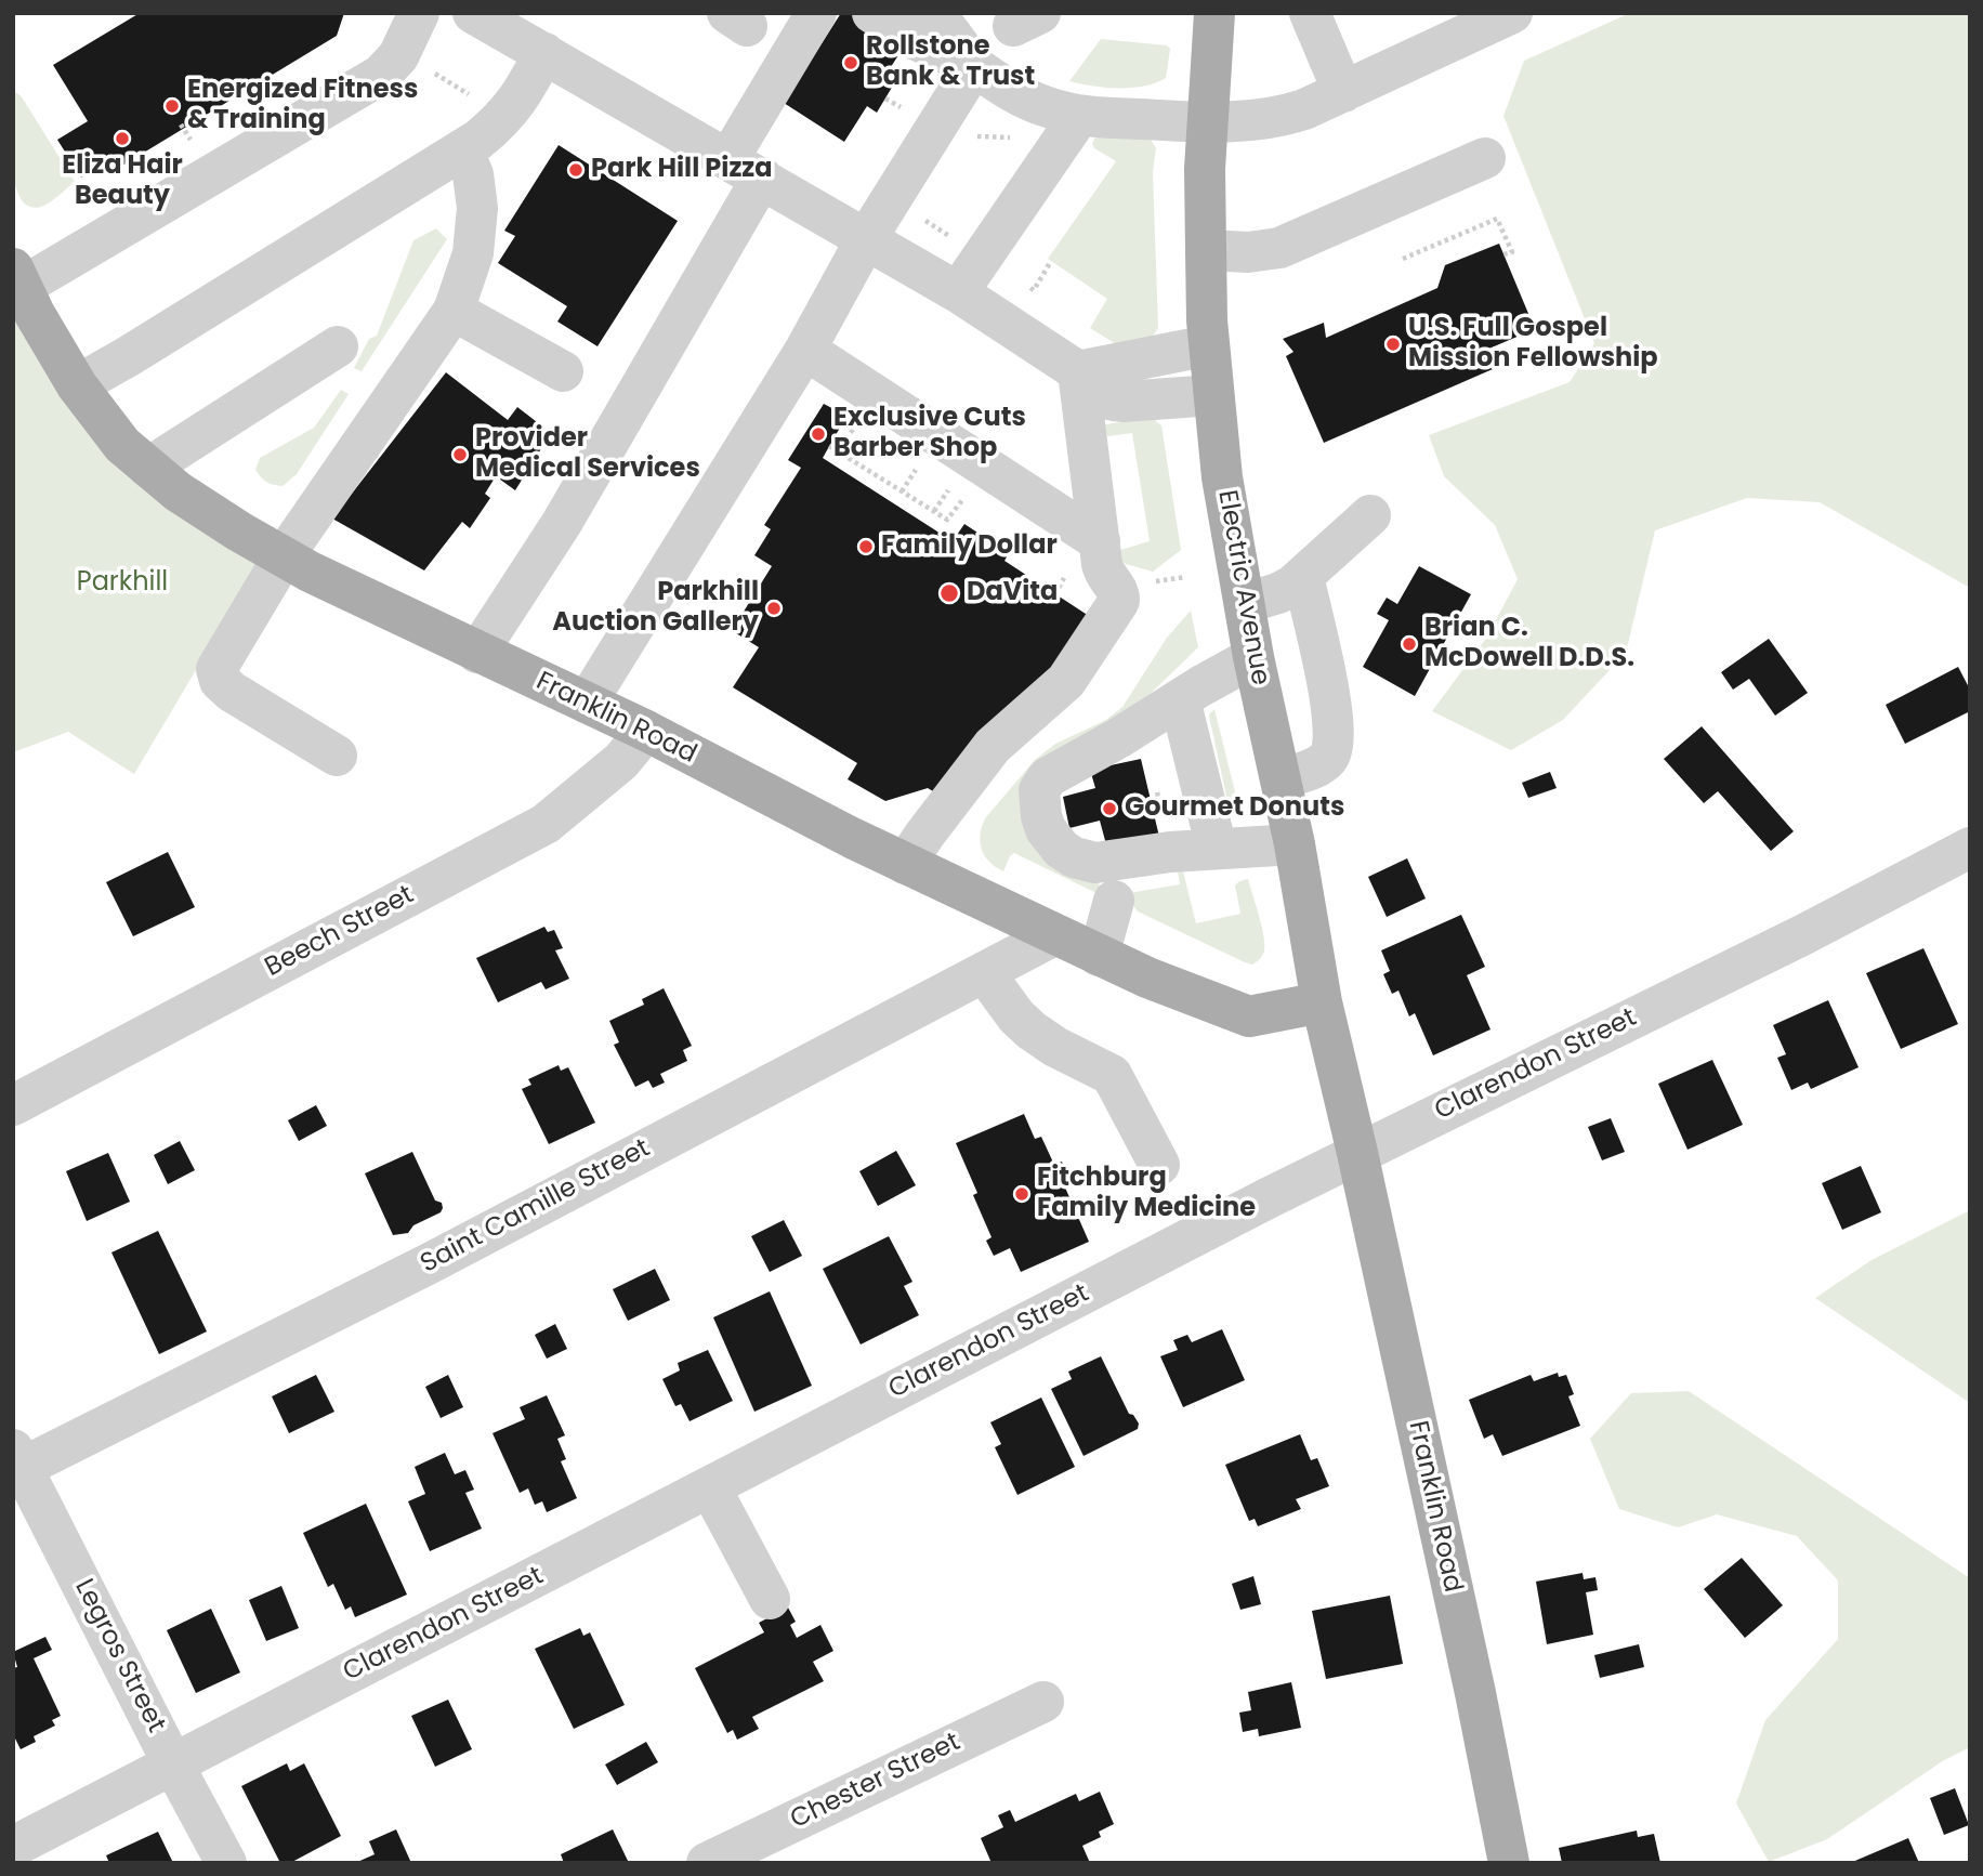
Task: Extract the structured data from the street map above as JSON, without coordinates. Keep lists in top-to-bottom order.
{
  "streets": {
    "main road": ["Electric Avenue", "Franklin Road"],
    "street": [
      "Beech Street",
      "Clarendon Street",
      "Saint Camille Street",
      "Legros Street",
      "Chester Street"
    ]
  },
  "crossings": [
    ["Electric Avenue", "Franklin Road"],
    ["Electric Avenue", "Clarendon Street"],
    ["Franklin Road", "Beech Street"],
    ["Franklin Road", "Clarendon Street"],
    ["Franklin Road", "Saint Camille Street"],
    ["Clarendon Street", "Legros Street"],
    ["Saint Camille Street", "Legros Street"]
  ],
  "parks": ["Parkhill"],
  "places": [
    "Rollstone Bank & Trust",
    "Energized Fitness & Training",
    "Eliza Hair Beauty",
    "Park Hill Pizza",
    "U.S. Full Gospel Mission Fellowship",
    "Exclusive Cuts Barber Shop",
    "Provider Medical Services",
    "Family Dollar",
    "DaVita",
    "Parkhill Auction Gallery",
    "Brian C. McDowell D.D.S.",
    "Gourmet Donuts",
    "Fitchburg Family Medicine"
  ]
}
